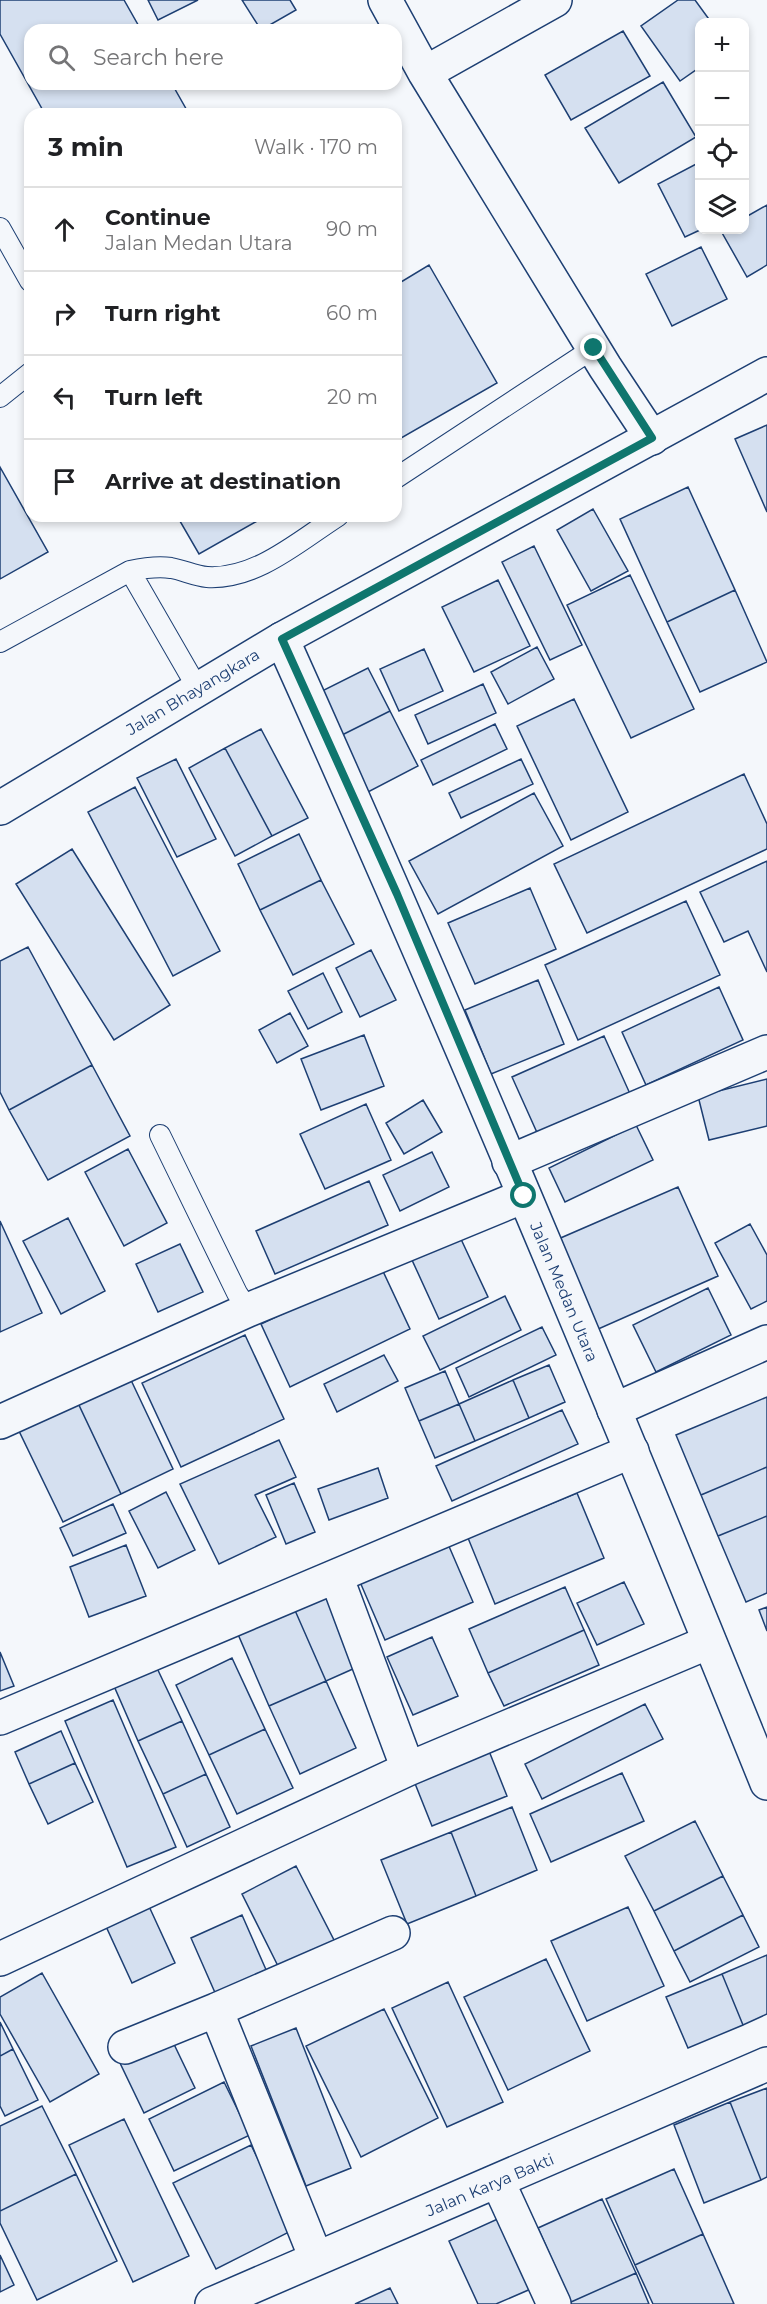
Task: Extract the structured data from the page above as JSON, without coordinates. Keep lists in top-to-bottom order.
{
  "streets": {
    "street": ["Jalan Bhayangkara", "Jalan Medan Utara", "Jalan Karya Bakti"]
  },
  "crossings": [
    ["Jalan Bhayangkara", "Jalan Medan Utara"]
  ],
  "page": {
    "map_buttons": ["+", "−"],
    "search": "Search here",
    "heading": ["3 min", "Walk · 170 m"],
    "list": [
      ["Continue", "Jalan Medan Utara", "90 m"],
      ["Turn right", "60 m"],
      ["Turn left", "20 m"],
      "Arrive at destination"
    ]
  }
}
